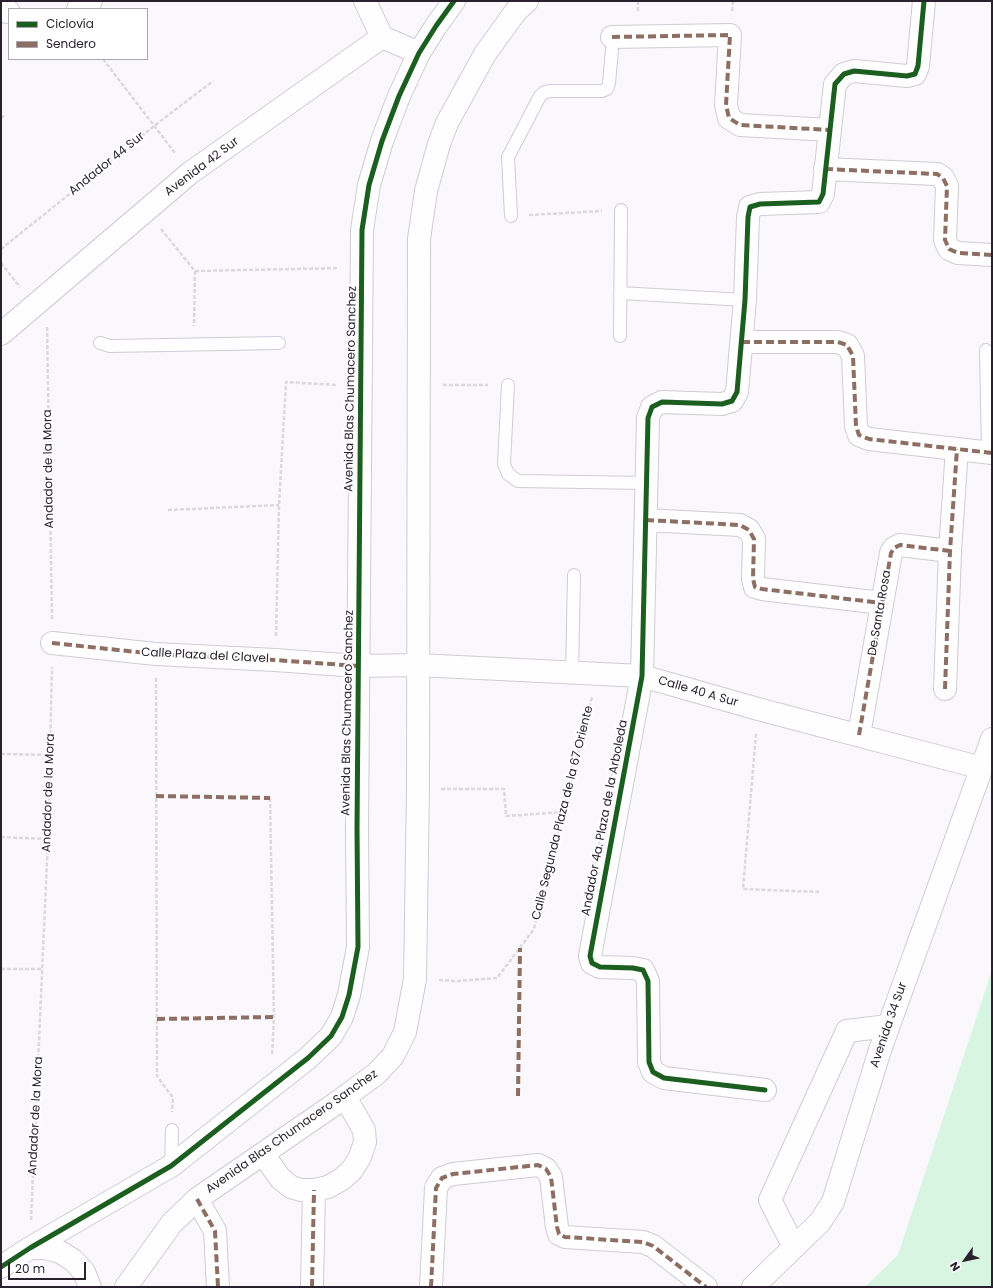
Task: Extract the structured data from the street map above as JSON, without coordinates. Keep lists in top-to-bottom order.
{
  "streets": {
    "street": [
      "Avenida 42 Sur",
      "Avenida Blas Chumacero Sanchez",
      "De Santa Rosa",
      "Calle Plaza del Clavel",
      "Calle 40 A Sur",
      "Andador 4a. Plaza de la Arboleda",
      "Avenida 34 Sur"
    ],
    "path": ["Andador 44 Sur", "Andador de la Mora", "Calle Segunda Plaza de la 67 Oriente"]
  },
  "crossings": [
    ["Avenida Blas Chumacero Sanchez", "Andador de la Mora"],
    ["Avenida Blas Chumacero Sanchez", "Calle Plaza del Clavel"],
    ["Avenida Blas Chumacero Sanchez", "Calle 40 A Sur"],
    ["Avenida Blas Chumacero Sanchez", "Calle Segunda Plaza de la 67 Oriente"],
    ["Andador de la Mora", "Calle Plaza del Clavel"],
    ["De Santa Rosa", "Calle 40 A Sur"],
    ["Calle Plaza del Clavel", "Calle 40 A Sur"],
    ["Calle 40 A Sur", "Calle Segunda Plaza de la 67 Oriente"],
    ["Calle 40 A Sur", "Andador 4a. Plaza de la Arboleda"],
    ["Calle 40 A Sur", "Avenida 34 Sur"]
  ],
  "legend": ["Ciclovía", "Sendero"],
  "scale_bar": "20 m",
  "north": "bottom left"
}
